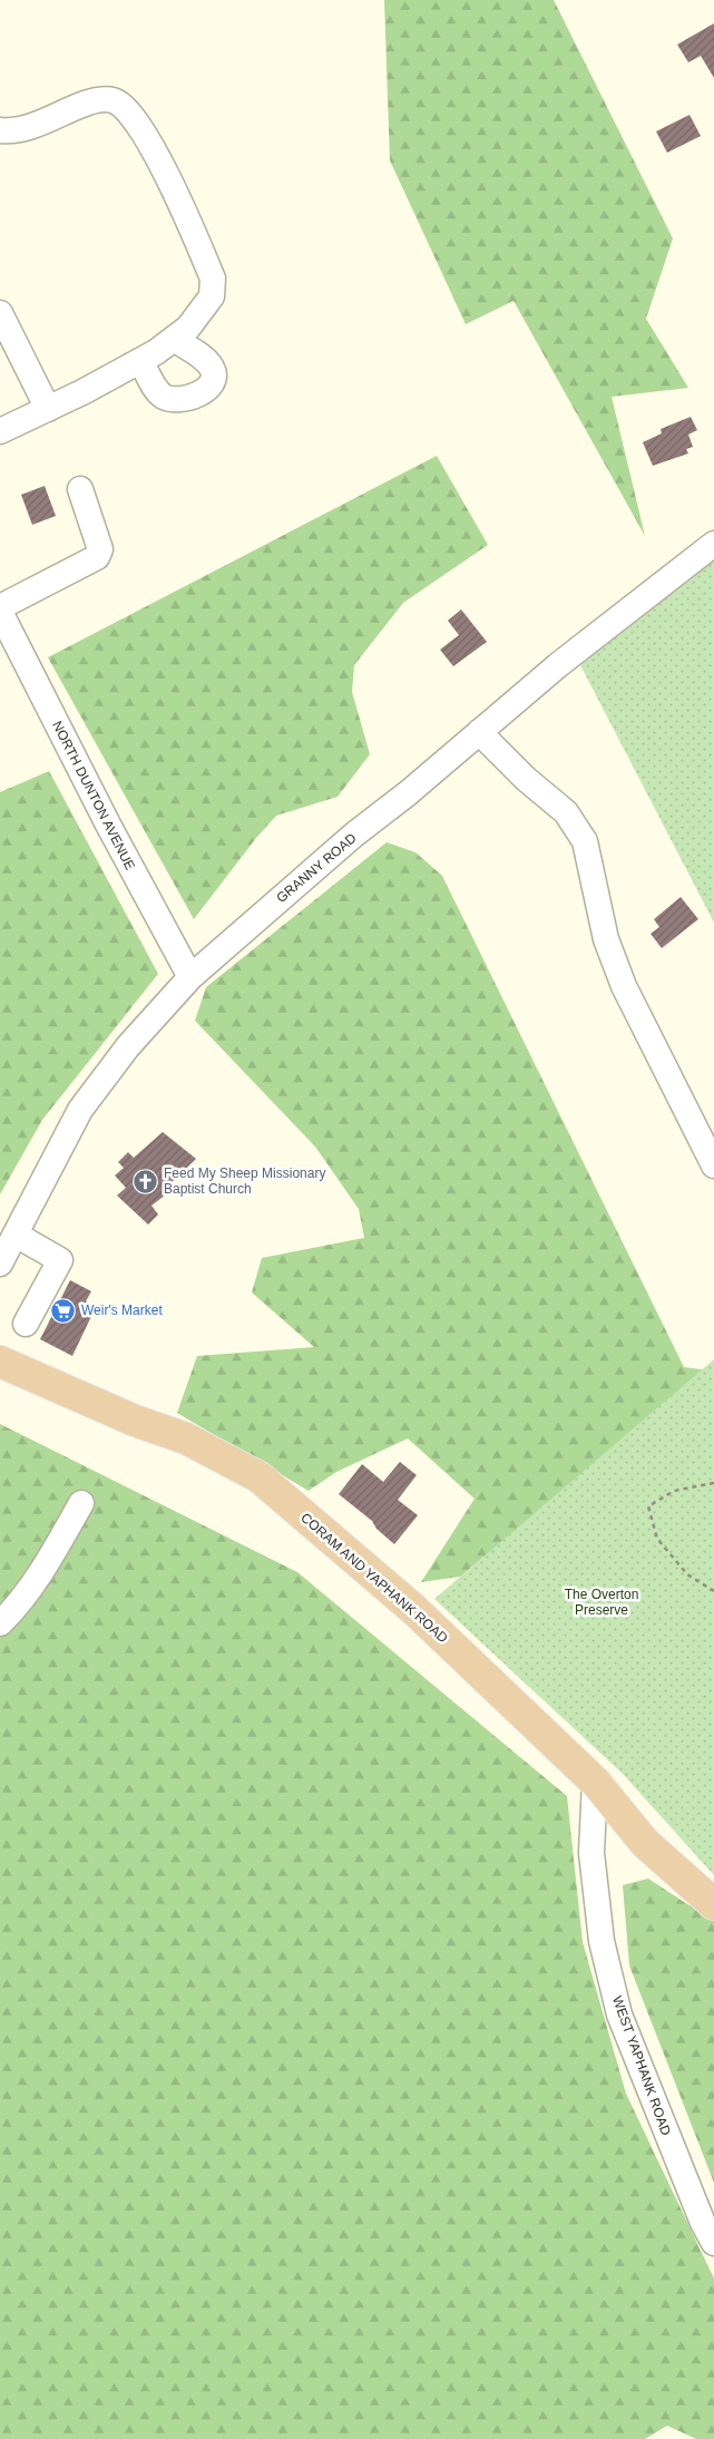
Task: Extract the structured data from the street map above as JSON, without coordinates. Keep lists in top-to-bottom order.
{
  "streets": {
    "main road": ["CORAM AND YAPHANK ROAD"],
    "street": ["NORTH DUNTON AVENUE", "GRANNY ROAD", "WEST YAPHANK ROAD"]
  },
  "crossings": [
    ["NORTH DUNTON AVENUE", "GRANNY ROAD"],
    ["CORAM AND YAPHANK ROAD", "WEST YAPHANK ROAD"]
  ],
  "parks": ["The Overton Preserve"],
  "places": {
    "church": ["Feed My Sheep Missionary Baptist Church"],
    "supermarket": ["Weir's Market"]
  }
}
